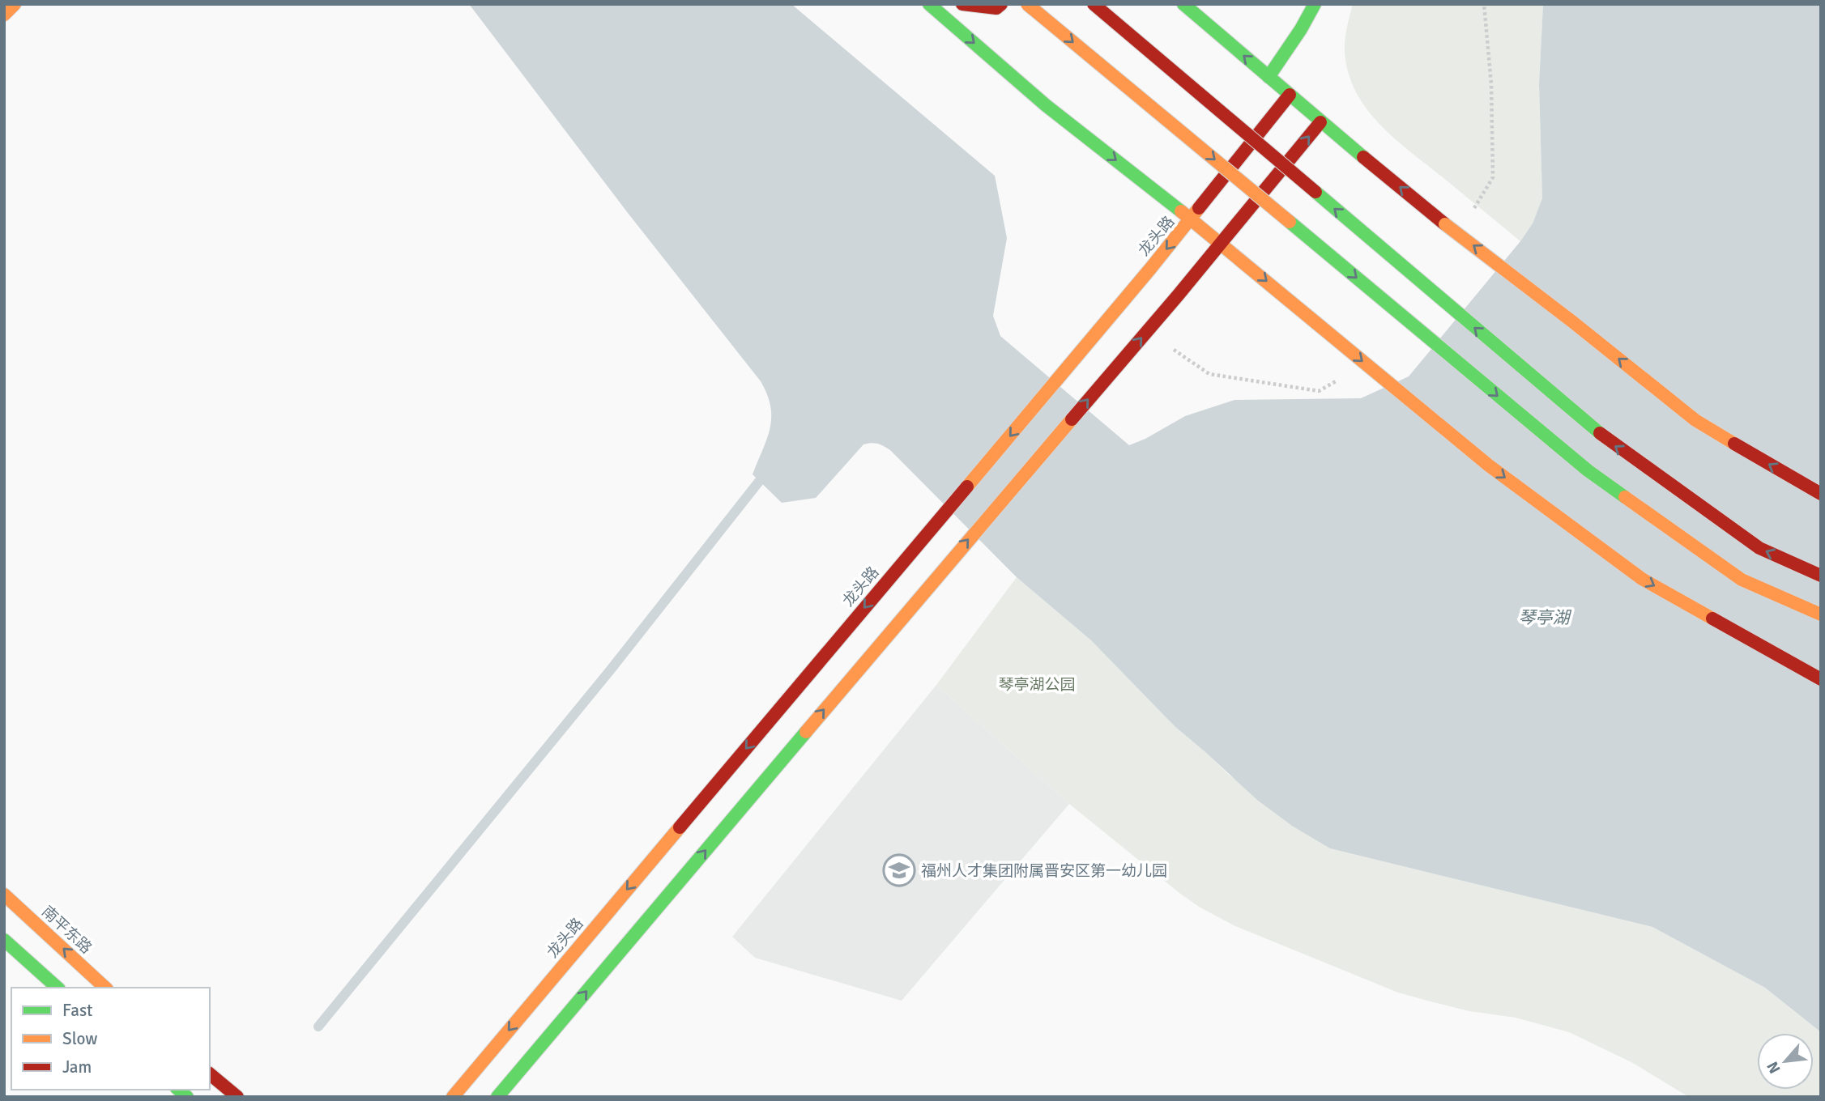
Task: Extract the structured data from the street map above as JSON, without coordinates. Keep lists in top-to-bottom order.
{
  "streets": {
    "main road": ["龙头路", "南平东路"]
  },
  "water": ["琴亭湖"],
  "parks": ["琴亭湖公园"],
  "places": {
    "school or university": ["福州人才集团附属晋安区第一幼儿园"]
  },
  "legend": ["Fast", "Slow", "Jam"],
  "north": "bottom left"
}
